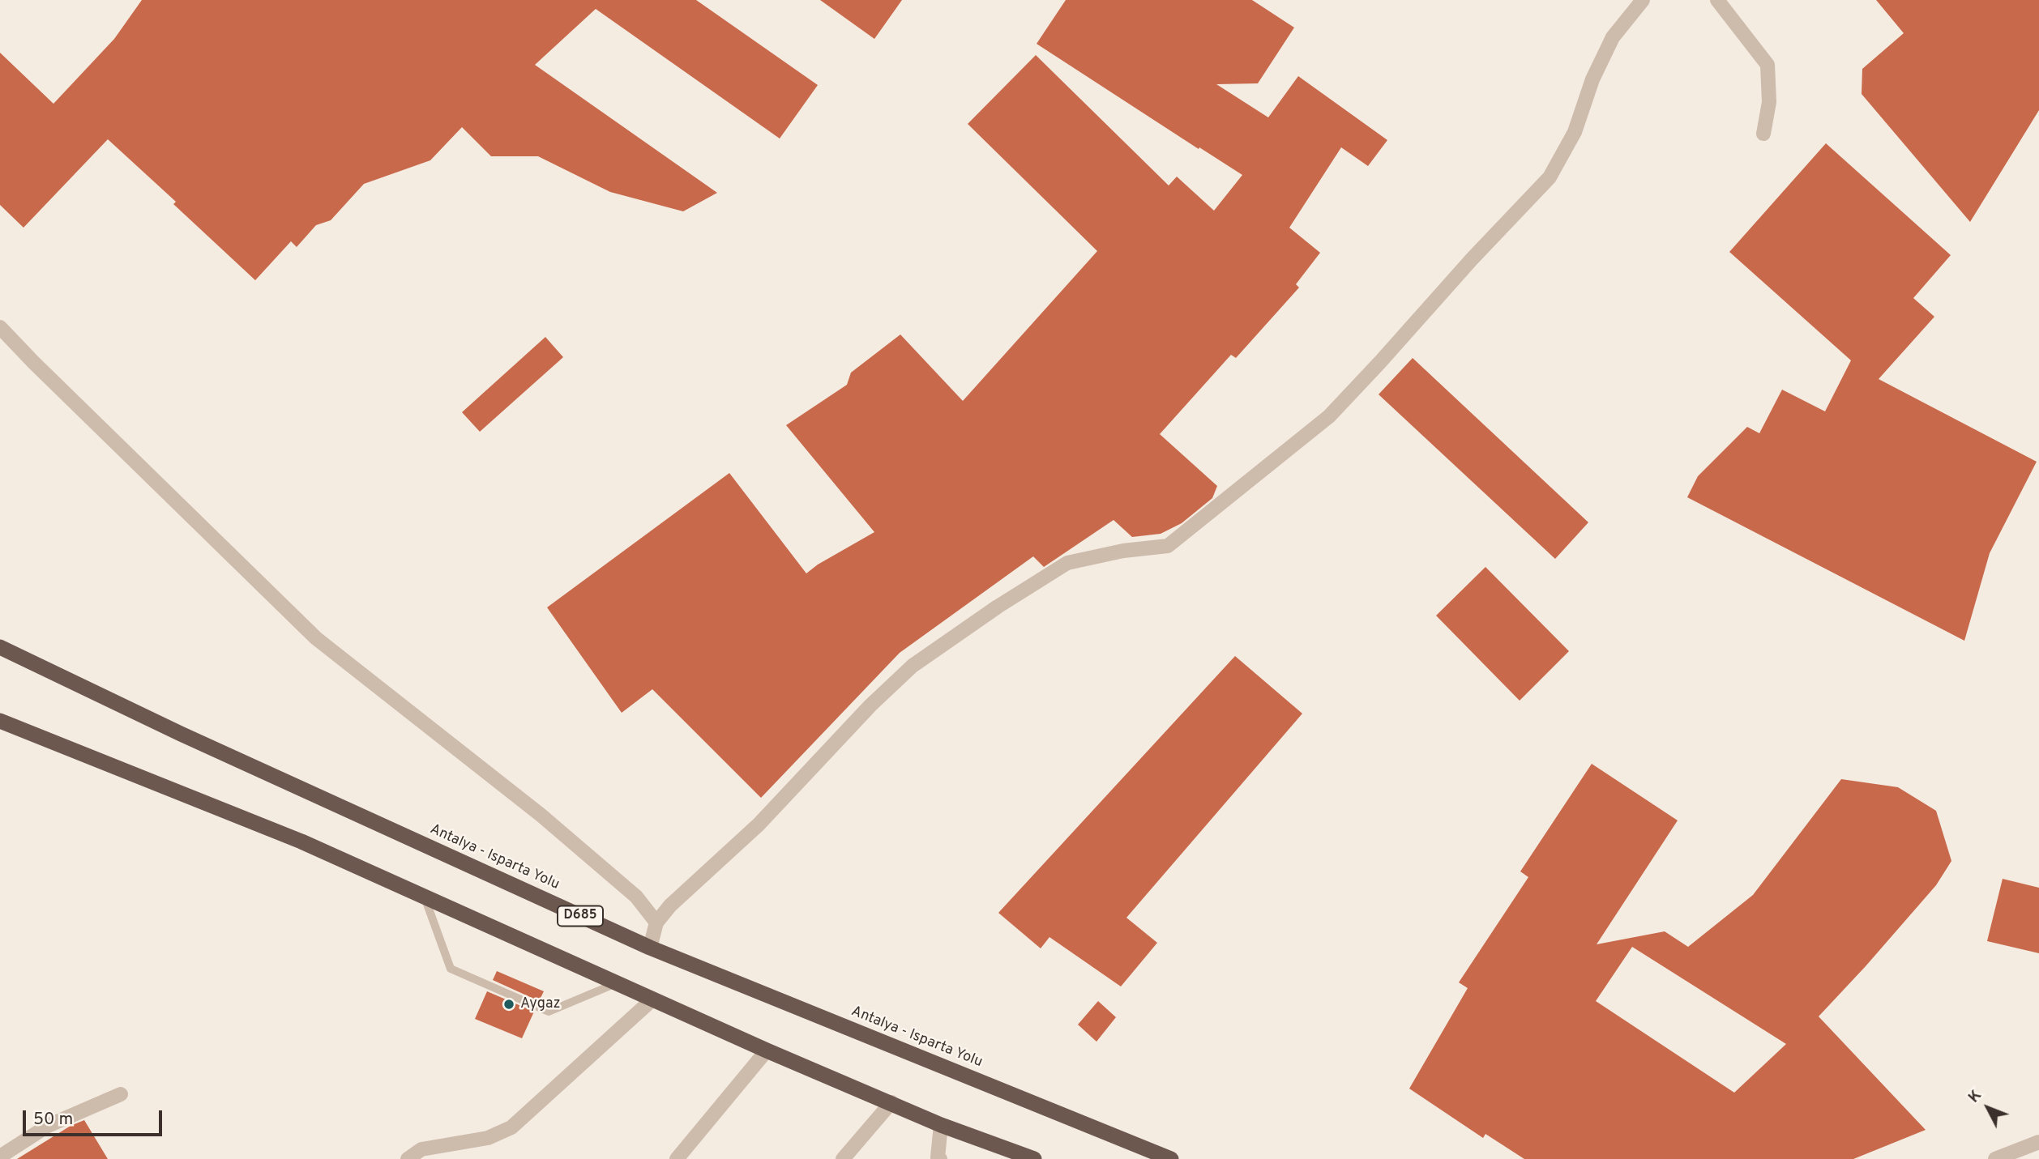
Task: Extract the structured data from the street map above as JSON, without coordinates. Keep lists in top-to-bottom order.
{
  "streets": {
    "highway": ["Antalya - Isparta Yolu", "D685"]
  },
  "places": ["Aygaz"],
  "scale_bar": "50 m",
  "north": "top left"
}
